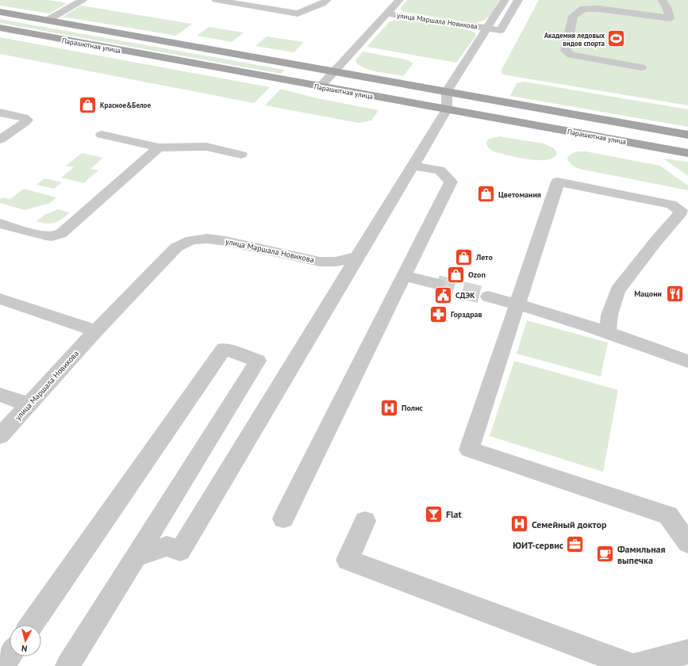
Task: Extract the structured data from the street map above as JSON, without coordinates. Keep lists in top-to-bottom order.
{
  "streets": {
    "main road": ["Парашютная улица"],
    "street": ["улица Маршала Новикова"]
  },
  "crossings": [
    ["улица Маршала Новикова", "Парашютная улица"]
  ],
  "places": {
    "sports": ["Академия ледовых видов спорта"],
    "shop": [
      "Красное&Белое",
      "Цветомания",
      "Лето",
      "Ozon"
    ],
    "restaurant": ["Мацони"],
    "public building": ["СДЭК"],
    "pharmacy": ["Горздрав"],
    "hospital": ["Полис", "Семейный доктор"],
    "bar": ["Flat"],
    "office": ["ЮИТ-сервис"],
    "cafe": ["Фамильная выпечка"]
  },
  "north": "bottom"
}
